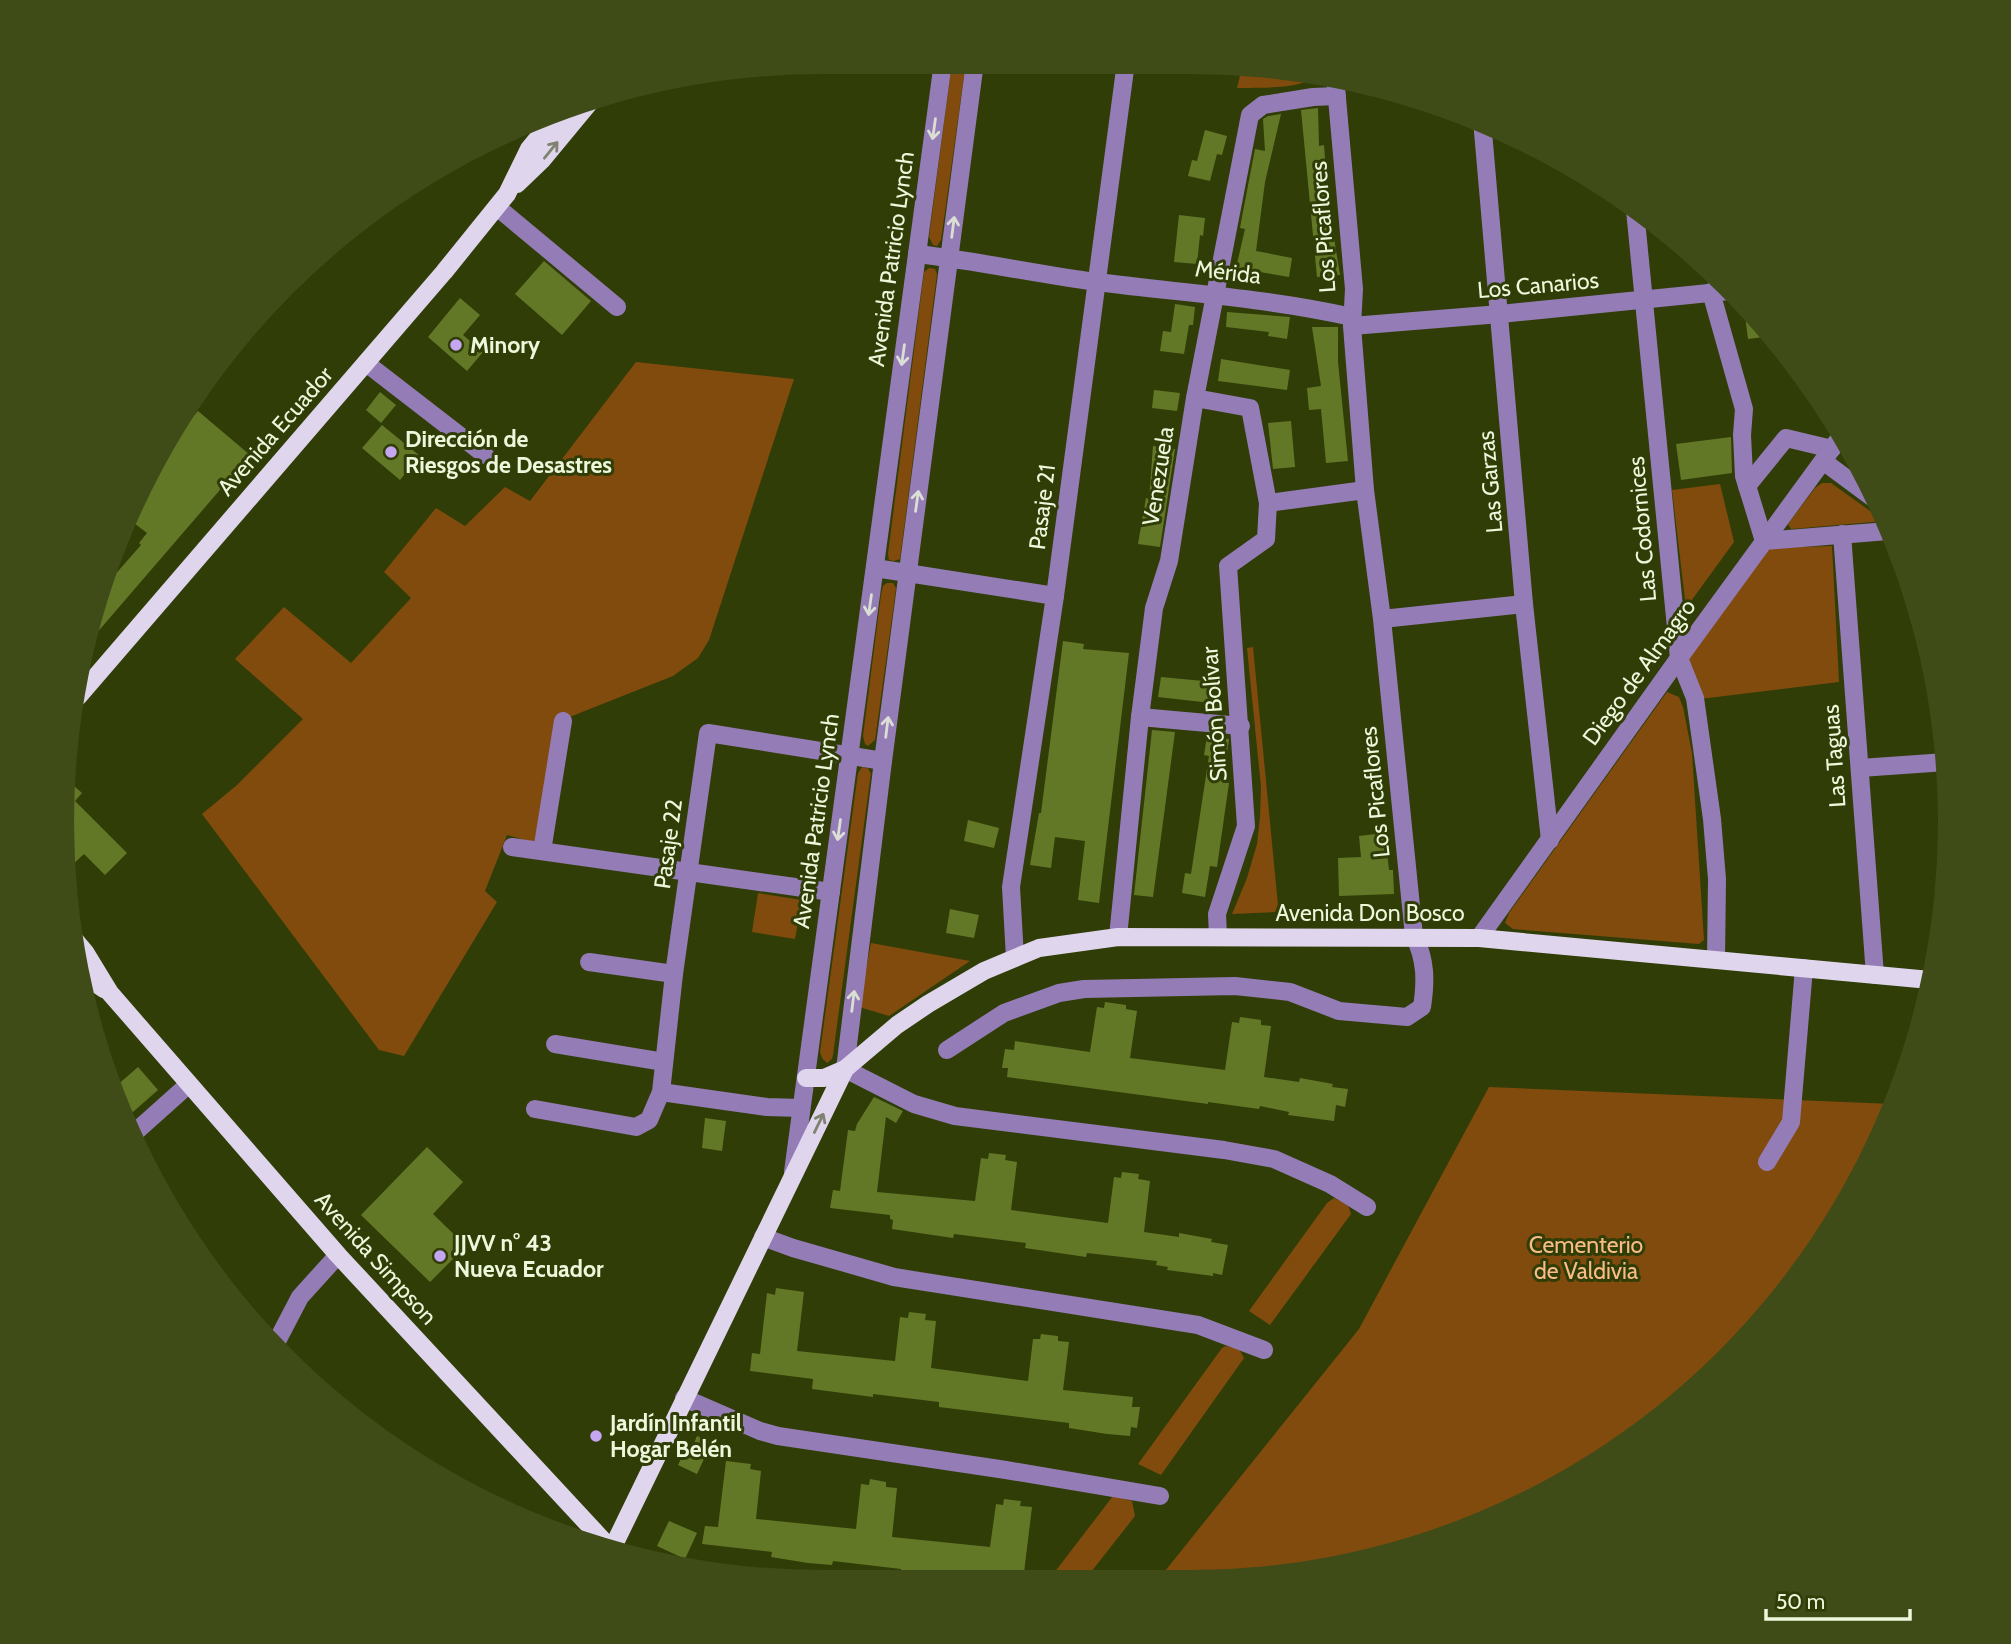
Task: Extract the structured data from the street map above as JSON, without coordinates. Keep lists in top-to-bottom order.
{
  "streets": {
    "main road": [
      "Avenida Patricio Lynch",
      "Avenida Ecuador",
      "Avenida Don Bosco",
      "Avenida Simpson"
    ],
    "street": [
      "Los Picaflores",
      "Mérida",
      "Los Canarios",
      "Venezuela",
      "Las Garzas",
      "Pasaje 21",
      "Las Codornices",
      "Diego de Almagro",
      "Simón Bolívar",
      "Las Taguas",
      "Pasaje 22"
    ]
  },
  "crossings": [
    ["Los Picaflores", "Mérida"],
    ["Los Picaflores", "Los Canarios"],
    ["Los Picaflores", "Venezuela"],
    ["Los Picaflores", "Avenida Don Bosco"],
    ["Avenida Patricio Lynch", "Mérida"],
    ["Avenida Patricio Lynch", "Pasaje 22"],
    ["Avenida Patricio Lynch", "Avenida Don Bosco"],
    ["Mérida", "Los Canarios"],
    ["Mérida", "Venezuela"],
    ["Mérida", "Pasaje 21"],
    ["Los Canarios", "Las Garzas"],
    ["Los Canarios", "Las Codornices"],
    ["Venezuela", "Simón Bolívar"],
    ["Venezuela", "Avenida Don Bosco"],
    ["Las Garzas", "Diego de Almagro"],
    ["Pasaje 21", "Avenida Don Bosco"],
    ["Las Codornices", "Diego de Almagro"],
    ["Las Codornices", "Avenida Don Bosco"],
    ["Diego de Almagro", "Avenida Don Bosco"],
    ["Simón Bolívar", "Avenida Don Bosco"],
    ["Las Taguas", "Avenida Don Bosco"]
  ],
  "parks": ["Cementerio de Valdivia"],
  "places": [
    "Minory",
    "Dirección de Riesgos de Desastres",
    "JJVV n° 43 Nueva Ecuador",
    "Jardín Infantil Hogar Belén"
  ],
  "scale_bar": "50 m"
}
